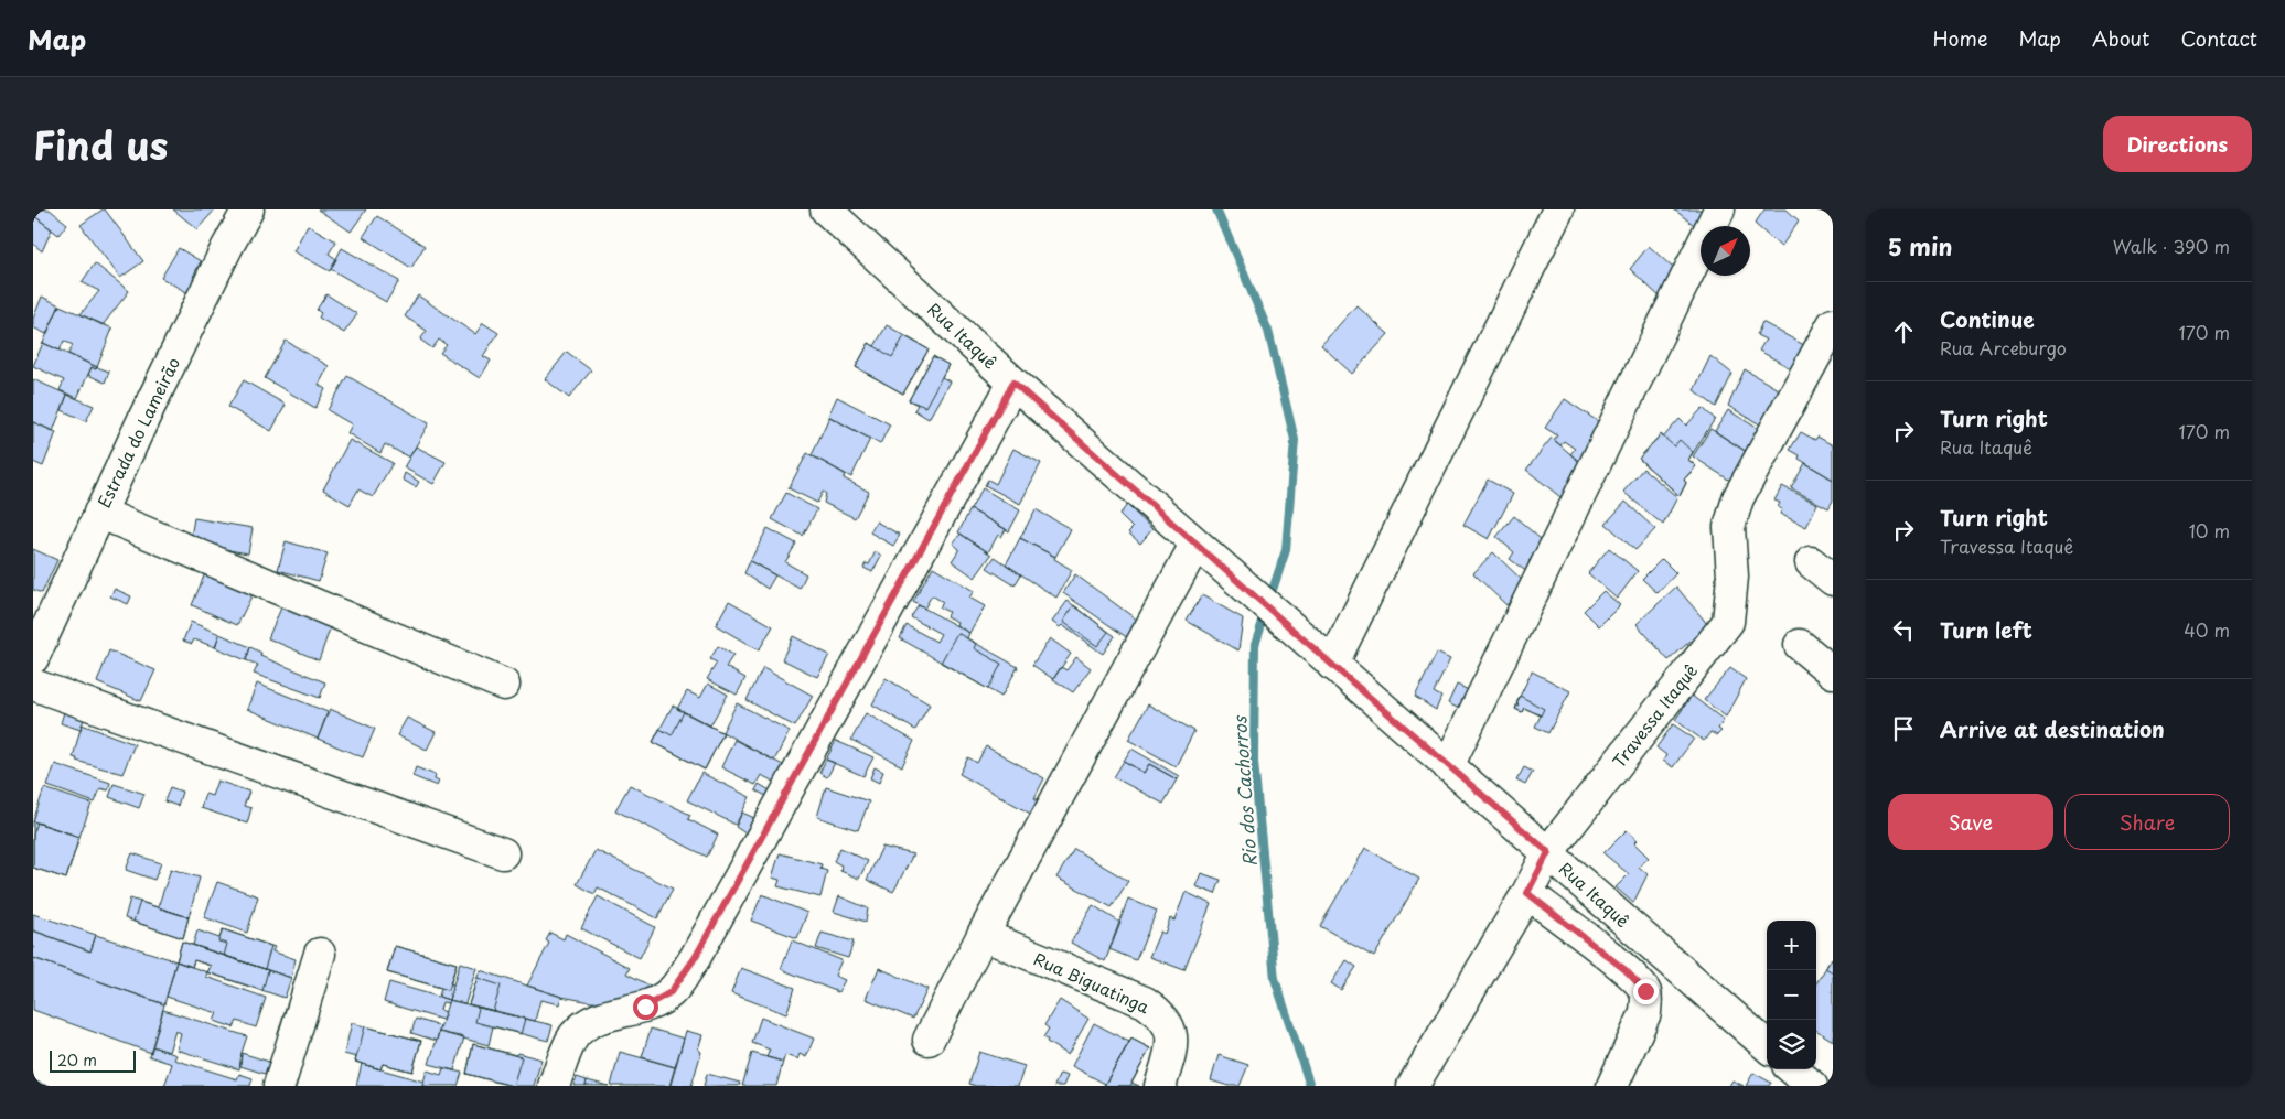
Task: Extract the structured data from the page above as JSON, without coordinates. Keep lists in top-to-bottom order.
{
  "streets": {
    "street": [
      "Rua Itaquê",
      "Estrada do Lameirão",
      "Travessa Itaquê",
      "Rua Biguatinga"
    ]
  },
  "crossings": [
    ["Rua Itaquê", "Travessa Itaquê"]
  ],
  "water": ["Rio dos Cachorros"],
  "scale_bar": "20 m",
  "north": "top right",
  "page": {
    "header": "Map",
    "nav": [
      "Home",
      "Map",
      "About",
      "Contact"
    ],
    "title": "Find us",
    "buttons": [
      "Directions",
      ["Save", "Share"]
    ],
    "heading": ["5 min", "Walk · 390 m"],
    "list": [
      ["Continue", "Rua Arceburgo", "170 m"],
      ["Turn right", "Rua Itaquê", "170 m"],
      ["Turn right", "Travessa Itaquê", "10 m"],
      ["Turn left", "40 m"],
      "Arrive at destination"
    ],
    "map_buttons": ["+", "−"],
    "scale": "20 m"
  }
}
